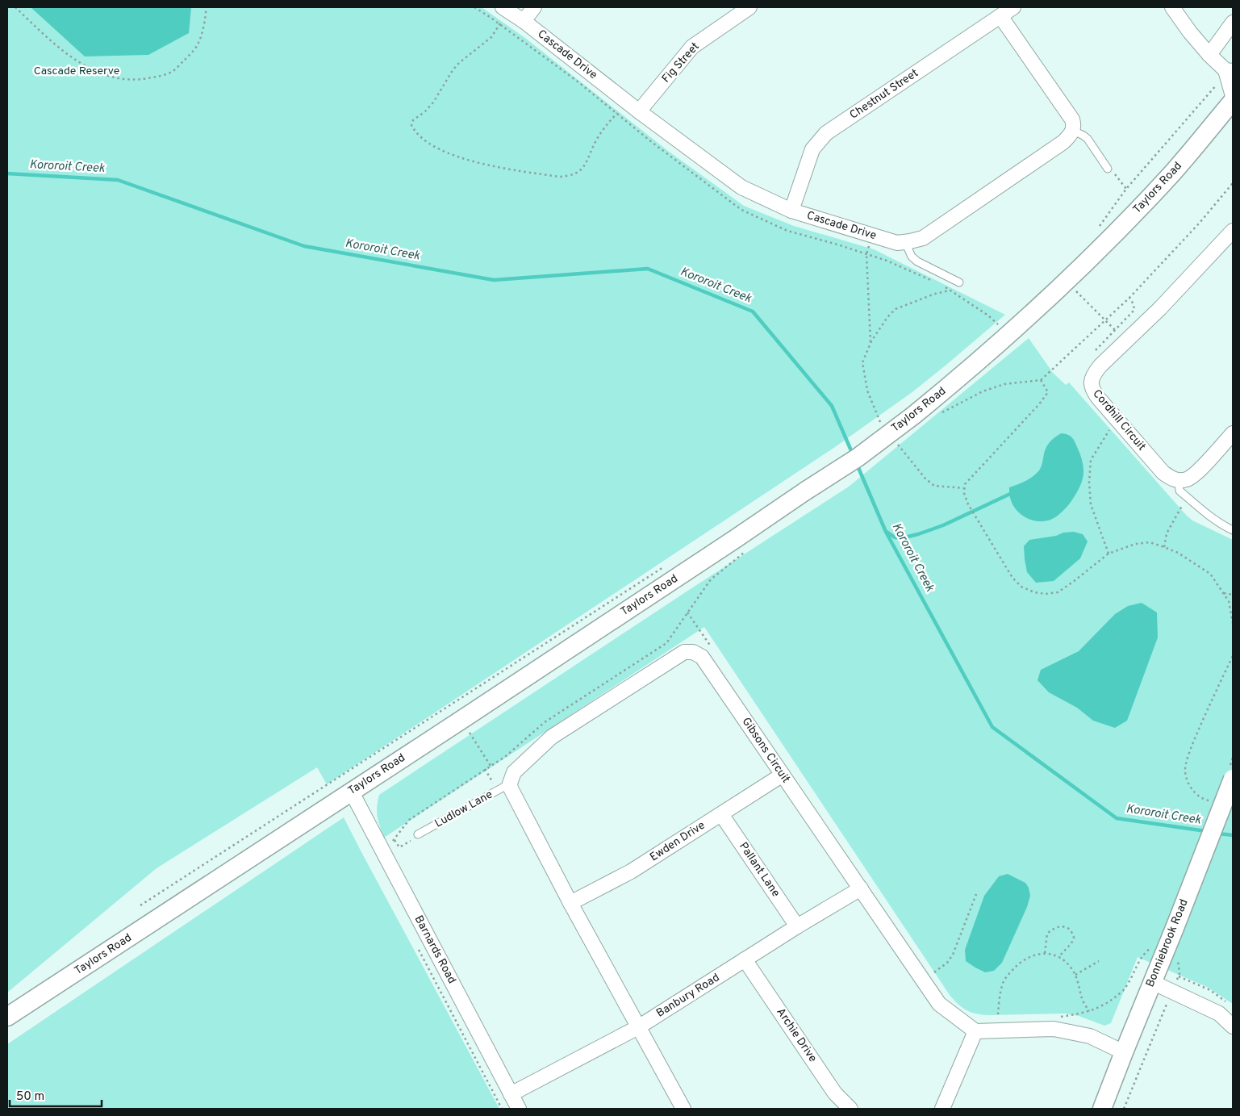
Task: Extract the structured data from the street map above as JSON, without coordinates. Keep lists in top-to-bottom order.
{
  "streets": {
    "street": [
      "Cascade Drive",
      "Fig Street",
      "Chestnut Street",
      "Taylors Road",
      "Cordhill Circuit",
      "Gibsons Circuit",
      "Ewden Drive",
      "Pallant Lane",
      "Bonniebrook Road",
      "Barnards Road",
      "Banbury Road",
      "Archie Drive"
    ],
    "lane": ["Ludlow Lane"]
  },
  "crossings": [
    ["Cascade Drive", "Fig Street"],
    ["Cascade Drive", "Chestnut Street"],
    ["Taylors Road", "Barnards Road"],
    ["Gibsons Circuit", "Ewden Drive"],
    ["Gibsons Circuit", "Banbury Road"],
    ["Ewden Drive", "Pallant Lane"],
    ["Pallant Lane", "Banbury Road"],
    ["Barnards Road", "Banbury Road"],
    ["Banbury Road", "Archie Drive"]
  ],
  "water": ["Kororoit Creek"],
  "parks": ["Cascade Reserve"],
  "scale_bar": "50 m"
}
